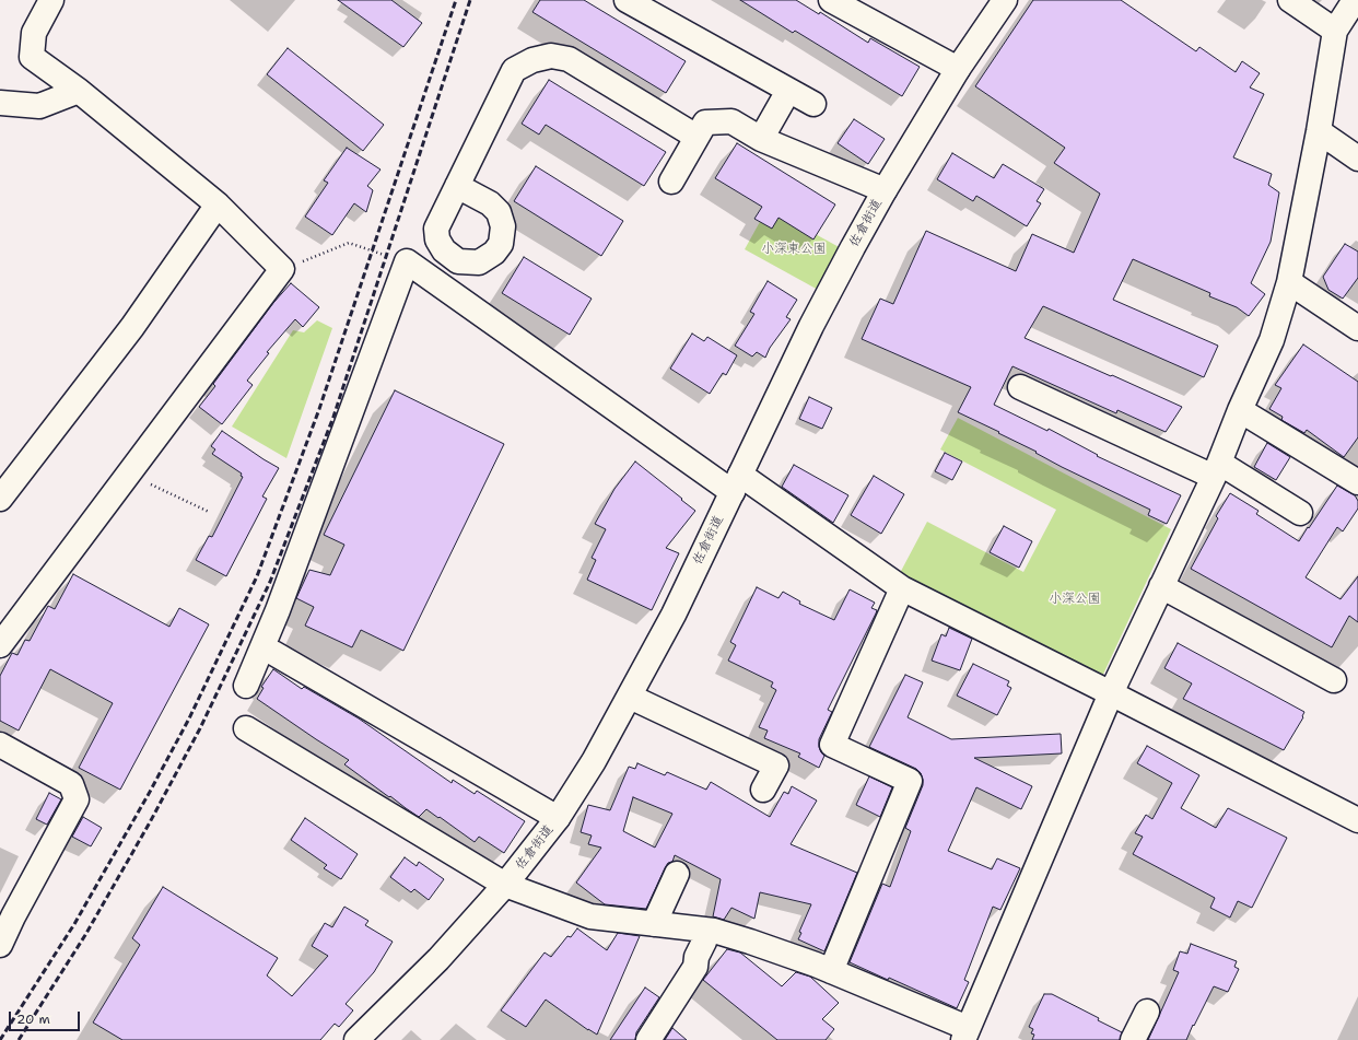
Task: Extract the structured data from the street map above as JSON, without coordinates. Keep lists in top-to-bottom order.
{
  "streets": {
    "street": ["佐倉街道"]
  },
  "parks": ["小深東公園", "小深公園"],
  "scale_bar": "20 m"
}
